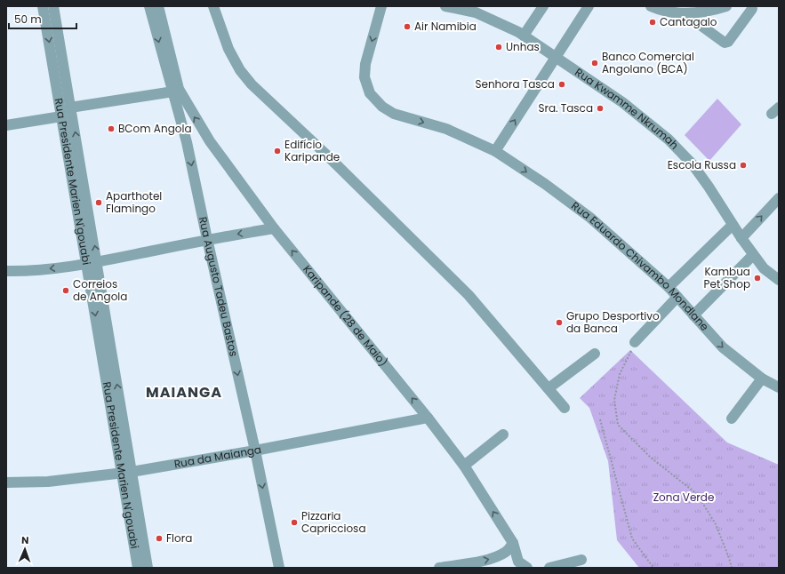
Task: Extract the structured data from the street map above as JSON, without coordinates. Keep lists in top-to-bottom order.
{
  "streets": {
    "street": [
      "Rua Kwamme Nkrumah",
      "Rua Presidente Marien N'gouabi",
      "Rua Eduardo Chivambo Mondlane",
      "Rua Augusto Tadeu Bastos",
      "Karipande (28 de Maio)",
      "Rua da Maianga"
    ]
  },
  "crossings": [
    ["Rua Presidente Marien N'gouabi", "Rua da Maianga"],
    ["Rua Augusto Tadeu Bastos", "Karipande (28 de Maio)"],
    ["Rua Augusto Tadeu Bastos", "Rua da Maianga"],
    ["Karipande (28 de Maio)", "Rua da Maianga"]
  ],
  "one_way": ["Rua Eduardo Chivambo Mondlane", "Rua Augusto Tadeu Bastos", "Karipande (28 de Maio)"],
  "districts": ["MAIANGA"],
  "parks": ["Zona Verde"],
  "places": [
    "Cantagalo",
    "Air Namibia",
    "Unhas",
    "Banco Comercial Angolano (BCA)",
    "Senhora Tasca",
    "Sra. Tasca",
    "BCom Angola",
    "Edifício Karipande",
    "Escola Russa",
    "Aparthotel Flamingo",
    "Kambua Pet Shop",
    "Correios de Angola",
    "Grupo Desportivo da Banca",
    "Pizzaria Capricciosa",
    "Flora"
  ],
  "scale_bar": "50 m",
  "north": "top"
}
